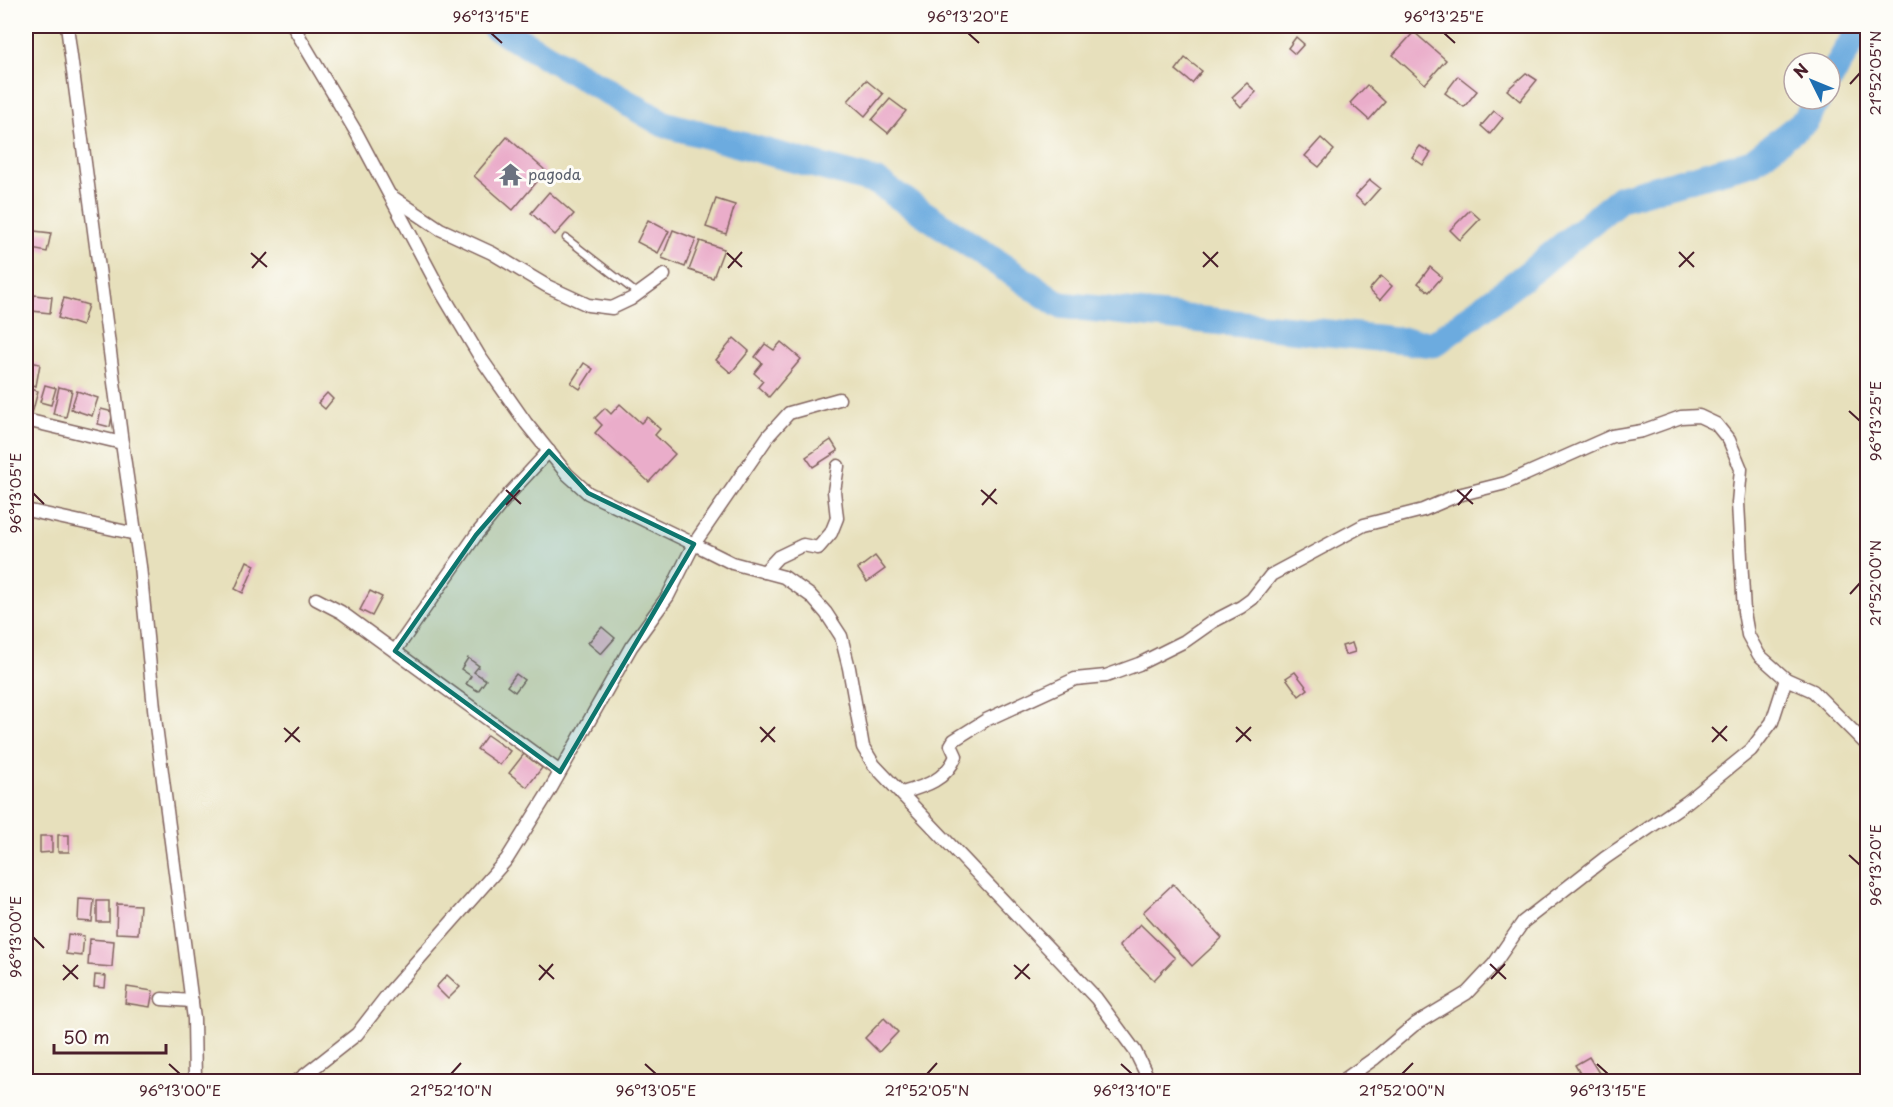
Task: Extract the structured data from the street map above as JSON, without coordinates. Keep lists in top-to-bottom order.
{
  "places": {
    "temple": ["pagoda"]
  },
  "scale_bar": "50 m",
  "north": "top left",
  "coordinates": [
    "96°13'15\"E",
    "96°13'20\"E",
    "96°13'25\"E",
    "21°52'05\"N",
    "96°13'05\"E",
    "21°52'00\"N",
    "96°13'00\"E",
    "21°52'10\"N",
    "96°13'10\"E"
  ]
}
